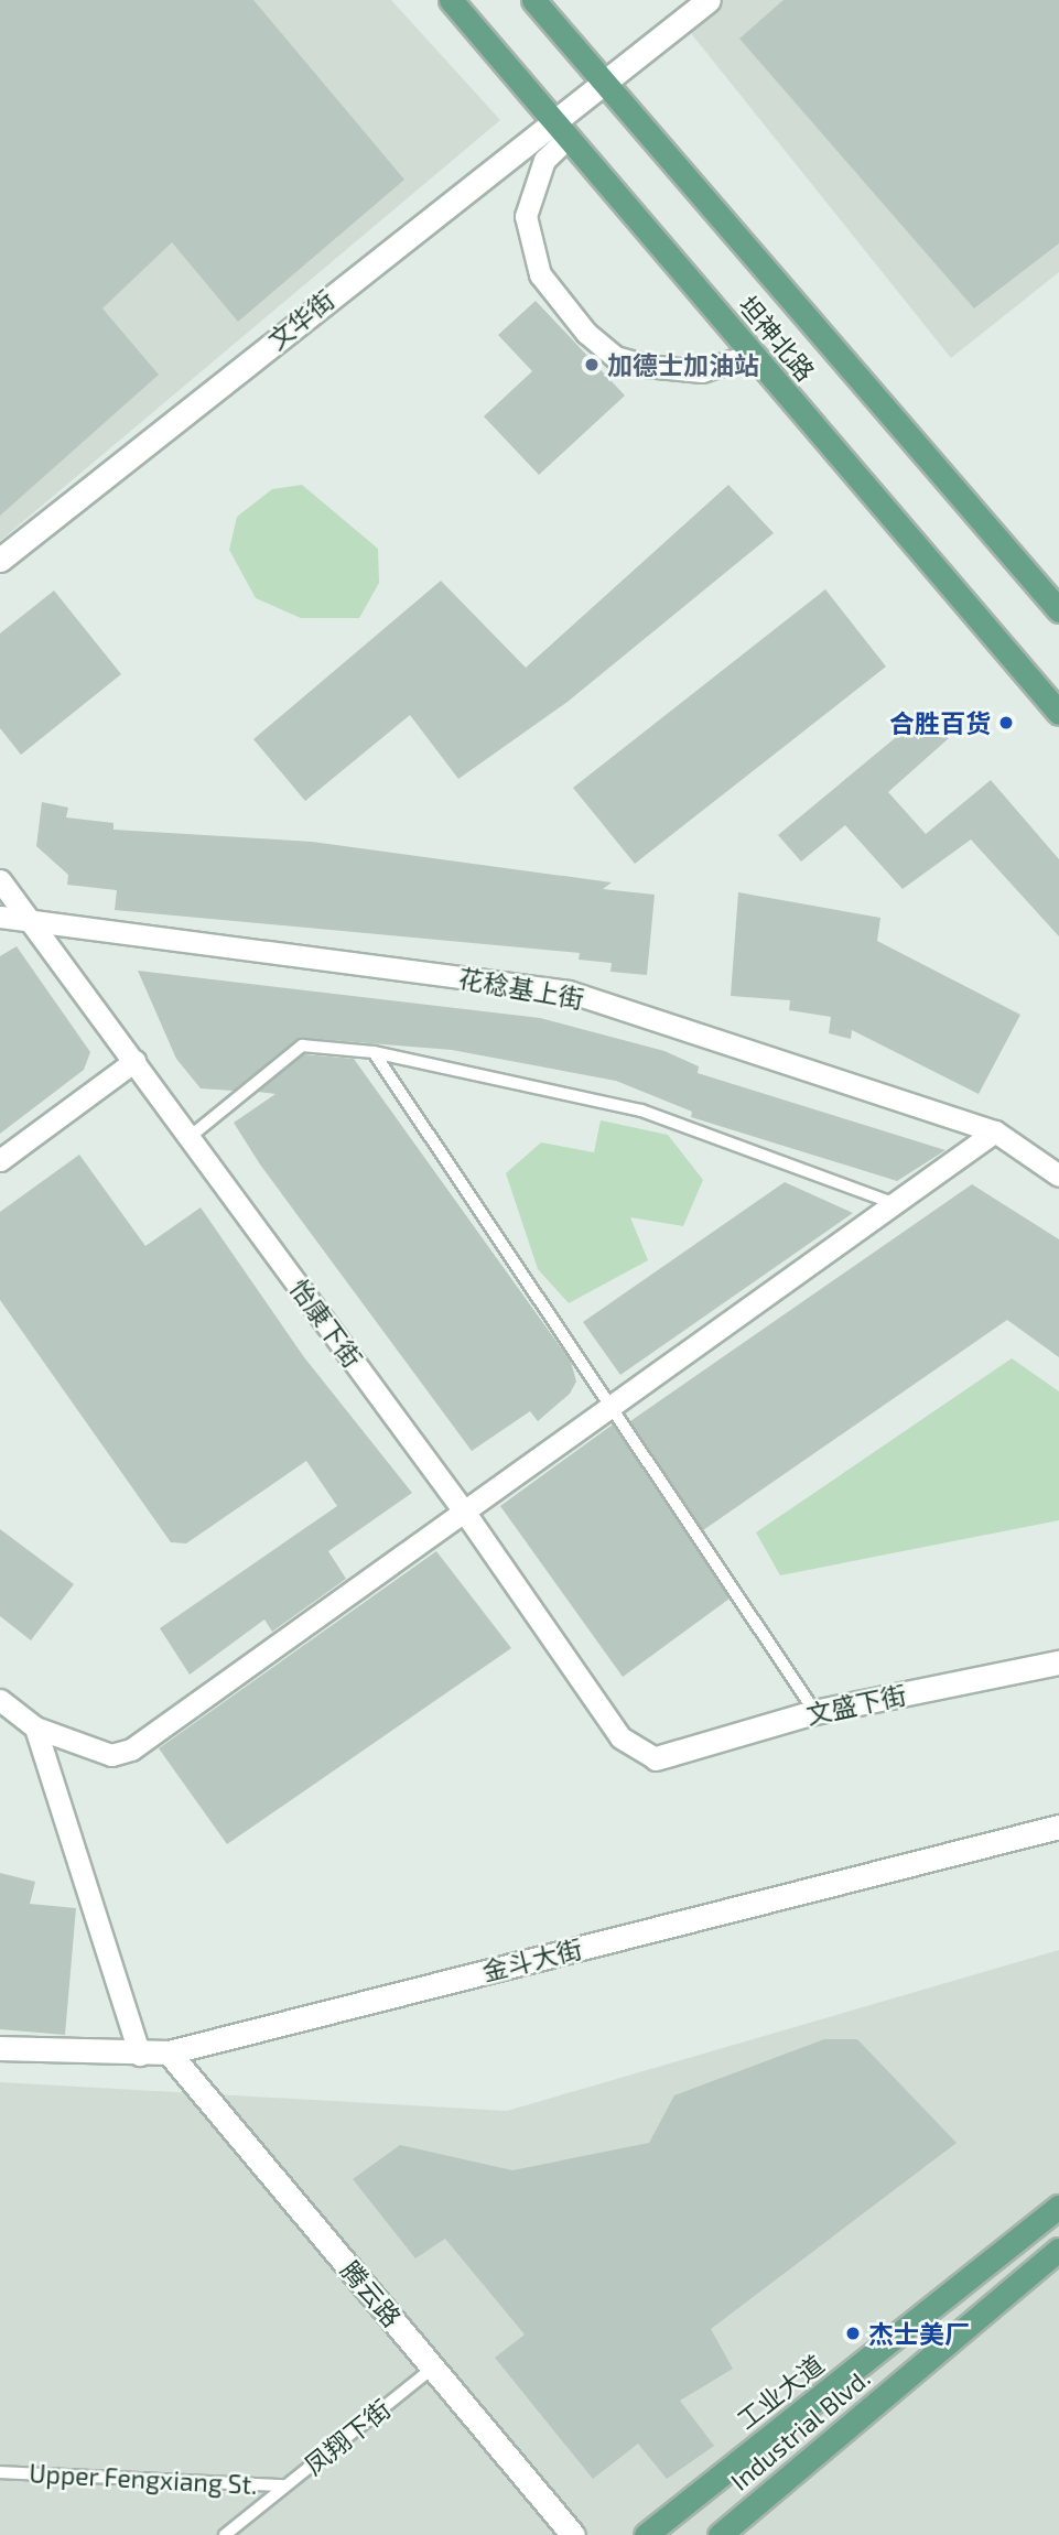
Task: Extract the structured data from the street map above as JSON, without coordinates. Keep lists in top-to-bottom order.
{
  "streets": {
    "main road": ["坦神北路", "工业大道", "Industrial Blvd."],
    "street": [
      "文华街",
      "花稔基上街",
      "怡康下街",
      "文盛下街",
      "金斗大街",
      "腾云路"
    ],
    "lane": ["凤翔下街", "Upper Fengxiang St."]
  },
  "crossings": [
    ["文华街", "坦神北路"],
    ["花稔基上街", "怡康下街"],
    ["怡康下街", "文盛下街"],
    ["金斗大街", "腾云路"],
    ["腾云路", "凤翔下街"],
    ["凤翔下街", "Upper Fengxiang St."]
  ],
  "places": ["加德士加油站", "合胜百货", "杰士美厂"]
}
